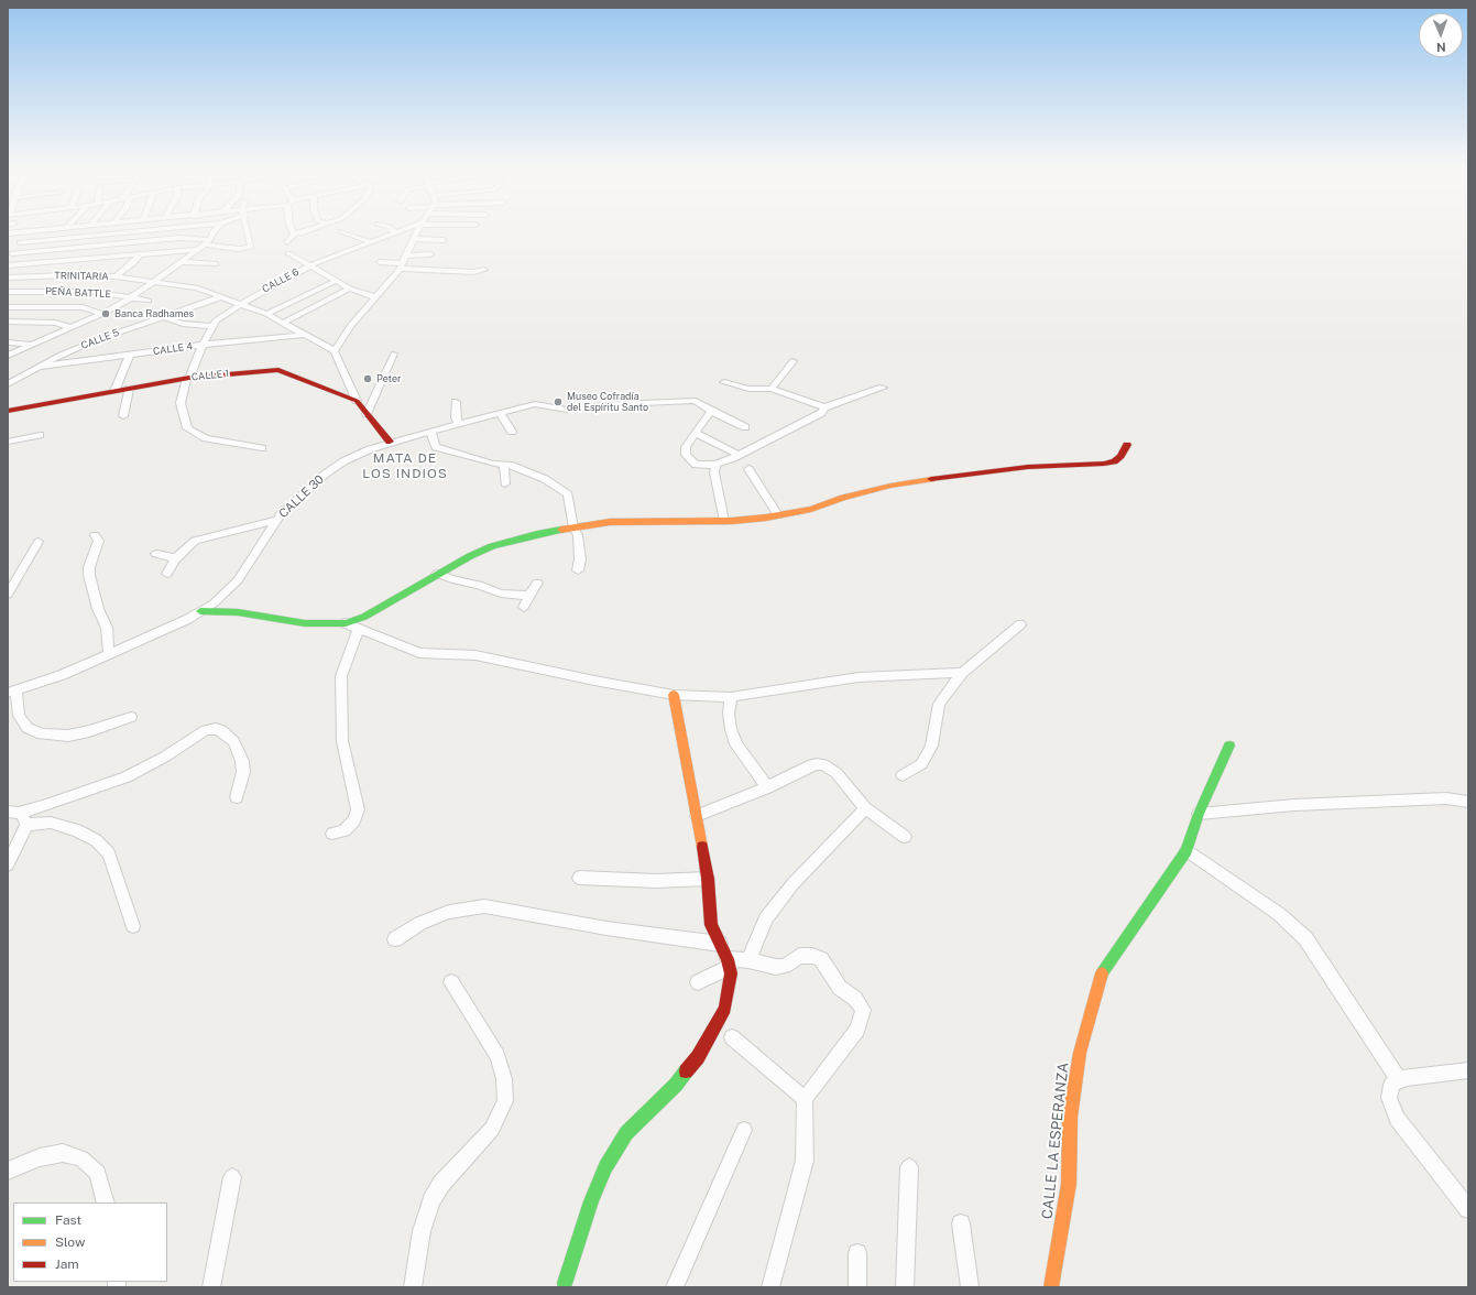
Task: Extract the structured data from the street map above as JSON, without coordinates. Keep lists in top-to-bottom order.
{
  "streets": {
    "street": [
      "TRINITARIA",
      "CALLE 6",
      "PEÑA BATTLE",
      "CALLE 5",
      "CALLE 4",
      "CALLE 1",
      "CALLE 30",
      "CALLE LA ESPERANZA"
    ]
  },
  "crossings": [
    ["TRINITARIA", "CALLE 6"],
    ["TRINITARIA", "CALLE 5"],
    ["TRINITARIA", "CALLE 4"],
    ["CALLE 6", "CALLE 4"],
    ["CALLE 6", "CALLE 1"],
    ["CALLE 5", "CALLE 4"]
  ],
  "districts": ["MATA DE LOS INDIOS"],
  "places": ["Banca Radhames", "Peter", "Museo Cofradía del Espíritu Santo"],
  "legend": ["Fast", "Slow", "Jam"],
  "north": "bottom"
}
